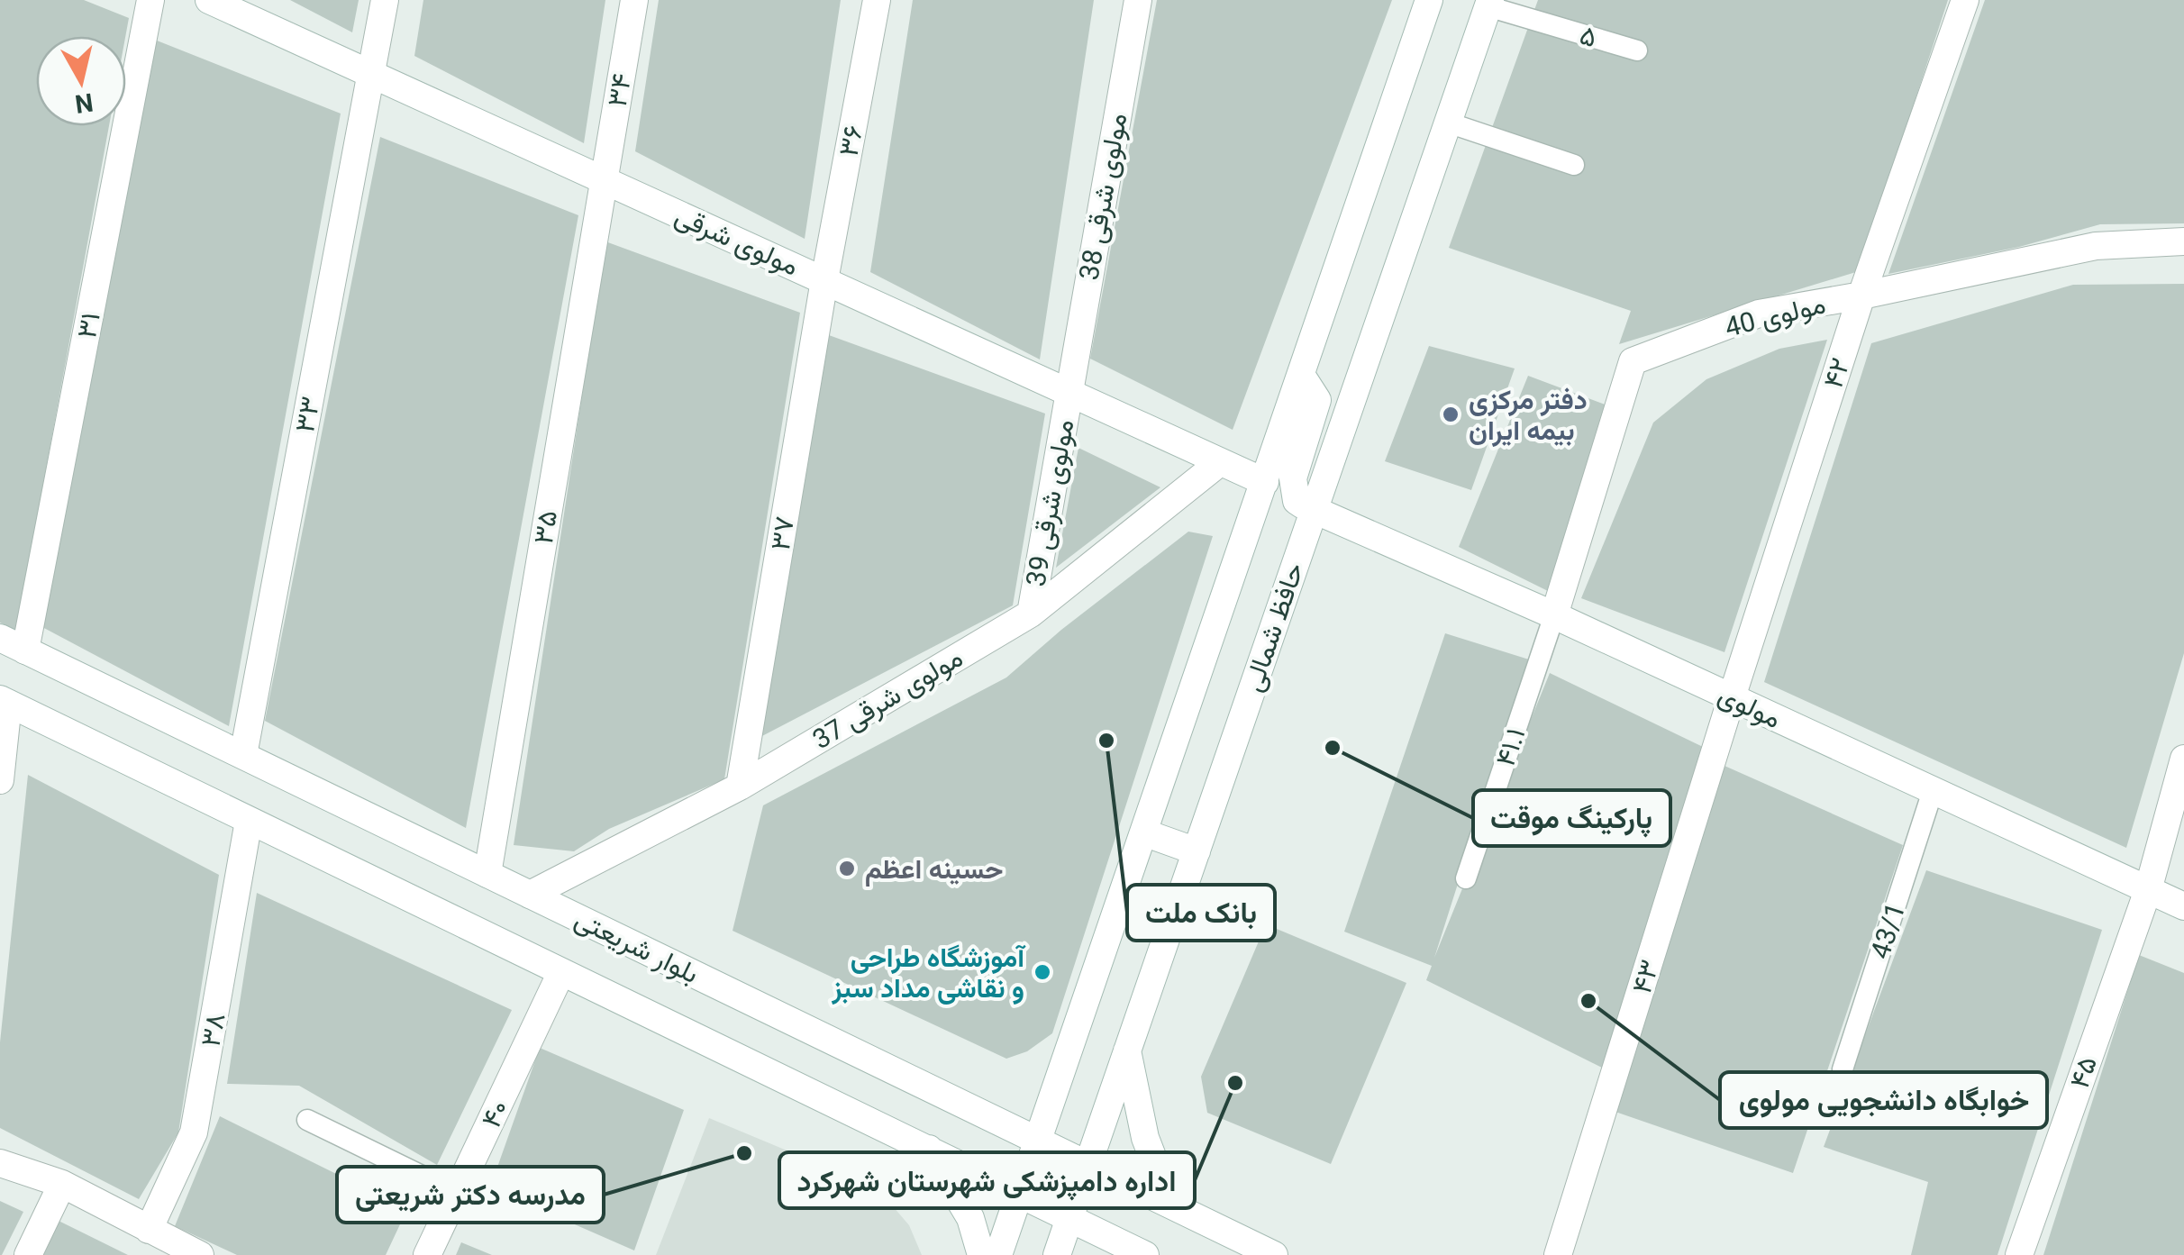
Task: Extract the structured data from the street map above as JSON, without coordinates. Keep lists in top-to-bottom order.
{
  "streets": {
    "street": [
      "۳۴",
      "۳۶",
      "مولوی شرقی 38",
      "مولوی شرقی",
      "مولوی 40",
      "۳۱",
      "۴۲",
      "۳۳",
      "مولوی شرقی 39",
      "۳۵",
      "۳۷",
      "حافظ شمالی",
      "مولوی شرقی 37",
      "مولوی",
      "بلوار شریعتی",
      "۴۳",
      "۳۸",
      "۴۵",
      "۴۰"
    ],
    "lane": ["۵", "۴۱.۱", "43/1"]
  },
  "crossings": [
    ["۵", "حافظ شمالی"],
    ["۳۴", "مولوی شرقی"],
    ["۳۴", "۳۵"],
    ["۳۶", "مولوی شرقی"],
    ["۳۶", "۳۷"],
    ["مولوی شرقی 38", "مولوی شرقی"],
    ["مولوی شرقی 38", "مولوی شرقی 39"],
    ["مولوی شرقی", "۳۳"],
    ["مولوی شرقی", "مولوی شرقی 39"],
    ["مولوی شرقی", "۳۵"],
    ["مولوی شرقی", "۳۷"],
    ["مولوی شرقی", "حافظ شمالی"],
    ["مولوی شرقی", "مولوی شرقی 37"],
    ["مولوی 40", "۴۲"],
    ["مولوی 40", "مولوی"],
    ["مولوی 40", "۴۱.۱"],
    ["۳۱", "بلوار شریعتی"],
    ["۴۲", "مولوی"],
    ["۴۲", "۴۳"],
    ["۳۳", "بلوار شریعتی"],
    ["مولوی شرقی 39", "مولوی شرقی 37"],
    ["۳۵", "بلوار شریعتی"],
    ["۳۷", "مولوی شرقی 37"],
    ["حافظ شمالی", "مولوی"],
    ["حافظ شمالی", "بلوار شریعتی"],
    ["مولوی شرقی 37", "بلوار شریعتی"],
    ["مولوی", "۴۱.۱"],
    ["مولوی", "43/1"],
    ["مولوی", "۴۳"],
    ["مولوی", "۴۵"],
    ["بلوار شریعتی", "۳۸"],
    ["بلوار شریعتی", "۴۰"]
  ],
  "places": [
    "دفتر مرکزی بیمه ایران",
    "بانک ملت",
    "پارکینگ موقت",
    "حسینه اعظم",
    "آموزشگاه طراحی و نقاشی مداد سبز",
    "خوابگاه دانشجویی مولوی",
    "اداره دامپزشکی شهرستان شهرکرد",
    "مدرسه دکتر شریعتی"
  ],
  "north": "bottom"
}
